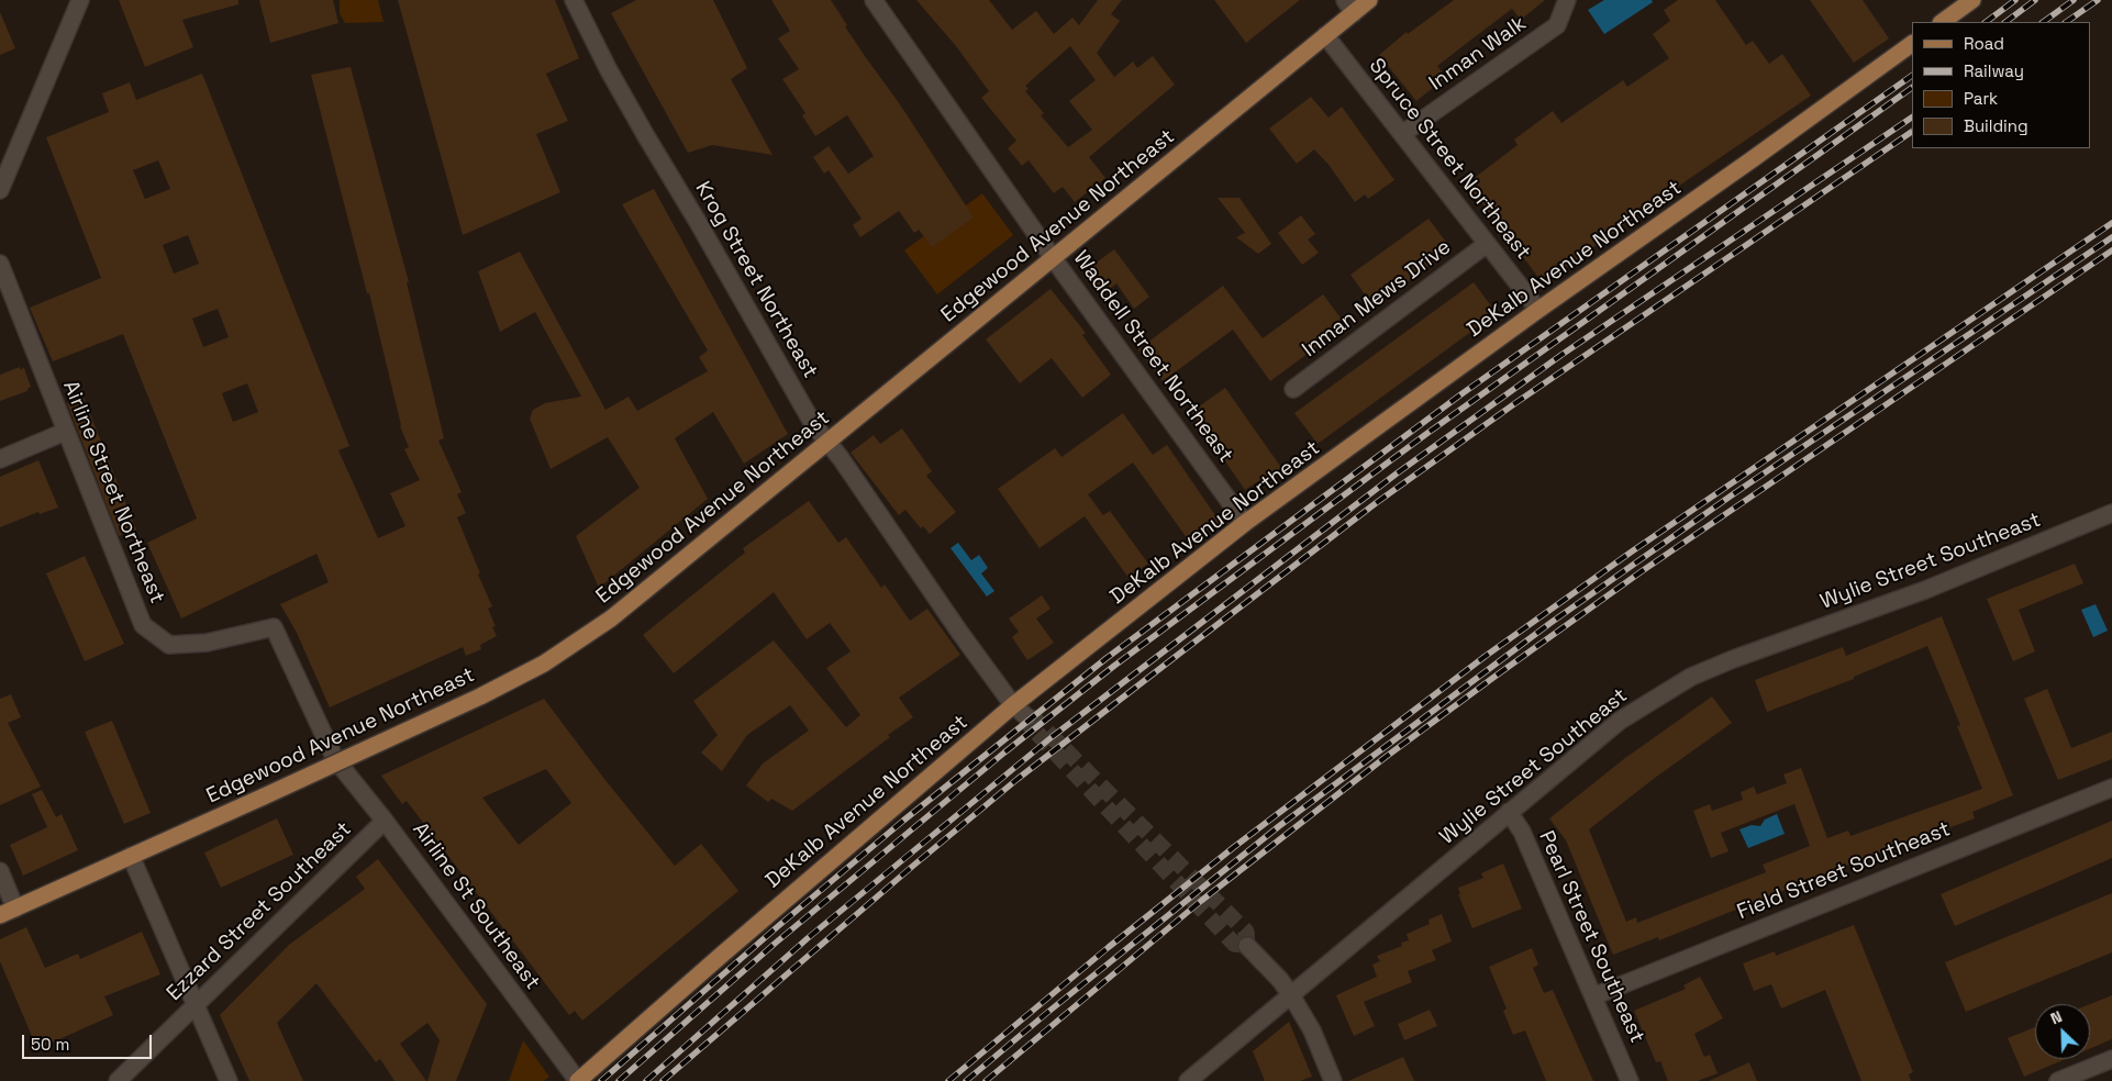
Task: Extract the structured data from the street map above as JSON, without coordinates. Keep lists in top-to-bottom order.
{
  "streets": {
    "main road": ["Edgewood Avenue Northeast", "DeKalb Avenue Northeast"],
    "street": [
      "Inman Walk",
      "Spruce Street Northeast",
      "Krog Street Northeast",
      "Inman Mews Drive",
      "Waddell Street Northeast",
      "Airline Street Northeast",
      "Wylie Street Southeast",
      "Field Street Southeast",
      "Airline St Southeast",
      "Ezzard Street Southeast",
      "Pearl Street Southeast"
    ]
  },
  "crossings": [
    ["Inman Walk", "Spruce Street Northeast"],
    ["Spruce Street Northeast", "Edgewood Avenue Northeast"],
    ["Spruce Street Northeast", "DeKalb Avenue Northeast"],
    ["Spruce Street Northeast", "Inman Mews Drive"],
    ["Edgewood Avenue Northeast", "Krog Street Northeast"],
    ["Edgewood Avenue Northeast", "Waddell Street Northeast"],
    ["DeKalb Avenue Northeast", "Krog Street Northeast"],
    ["DeKalb Avenue Northeast", "Waddell Street Northeast"],
    ["DeKalb Avenue Northeast", "Airline St Southeast"],
    ["Airline Street Northeast", "Airline St Southeast"],
    ["Wylie Street Southeast", "Pearl Street Southeast"],
    ["Field Street Southeast", "Pearl Street Southeast"],
    ["Airline St Southeast", "Ezzard Street Southeast"]
  ],
  "legend": [
    "Road",
    "Railway",
    "Park",
    "Building"
  ],
  "scale_bar": "50 m",
  "north": "top left"
}
